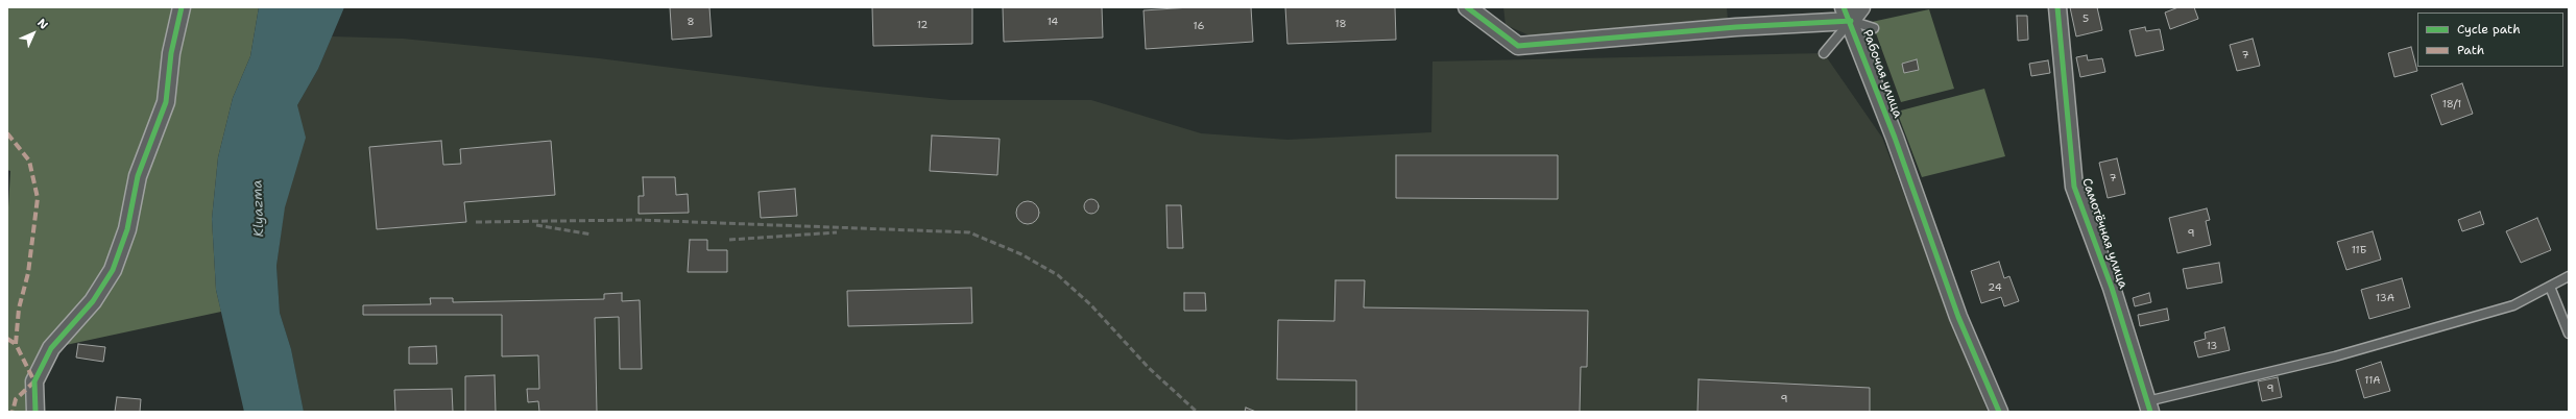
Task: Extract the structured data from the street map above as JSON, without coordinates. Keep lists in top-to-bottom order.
{
  "streets": {
    "street": ["Рабочая улица", "Самотёчная улица"]
  },
  "water": ["Klyazma"],
  "house_numbers": [
    "5",
    "8",
    "14",
    "18",
    "12",
    "16",
    "7",
    "18/1",
    "7",
    "9",
    "11Б",
    "24",
    "13А",
    "13",
    "11А",
    "9",
    "9"
  ],
  "legend": ["Cycle path", "Path"],
  "north": "top right"
}
